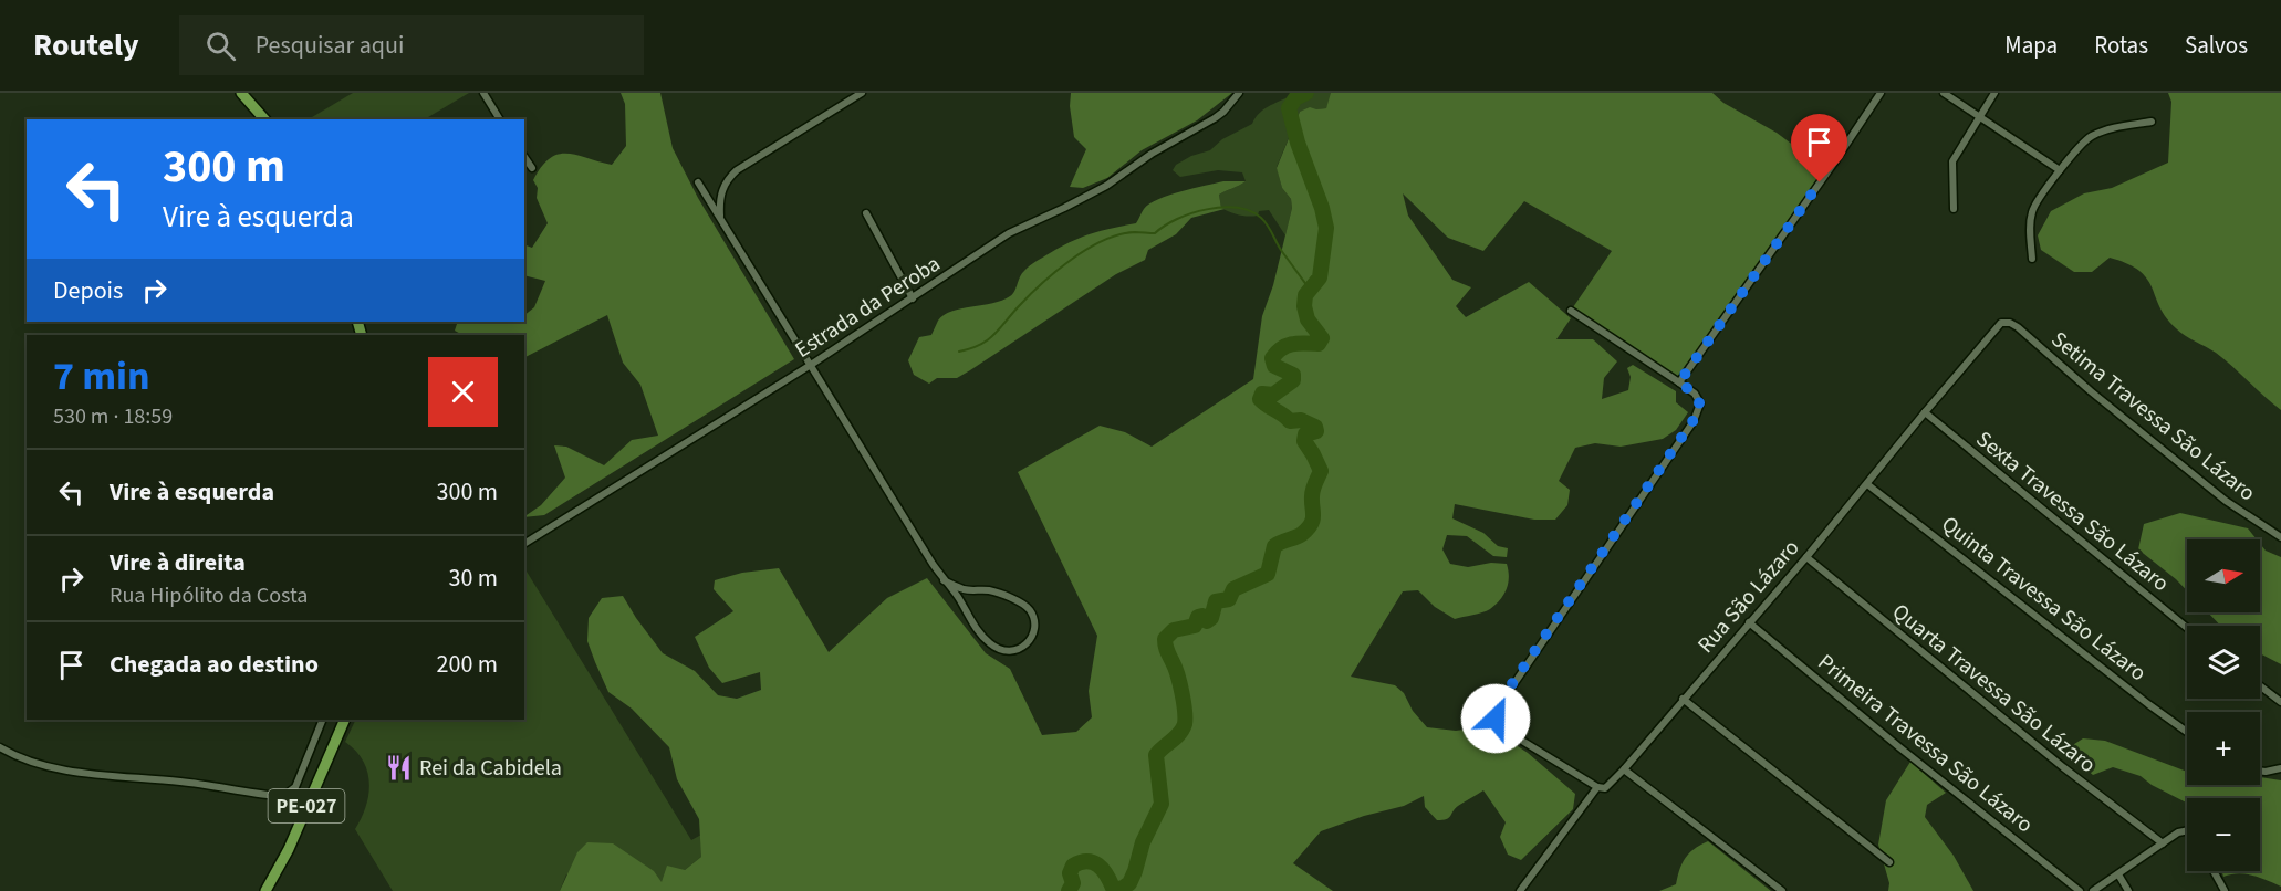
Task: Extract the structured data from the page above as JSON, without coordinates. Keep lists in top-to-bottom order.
{
  "streets": {
    "main road": ["PE-027"],
    "street": [
      "Estrada da Peroba",
      "Setima Travessa São Lázaro",
      "Sexta Travessa São Lázaro",
      "Rua São Lázaro",
      "Quinta Travessa São Lázaro",
      "Quarta Travessa São Lázaro",
      "Primeira Travessa São Lázaro"
    ]
  },
  "crossings": [
    ["Setima Travessa São Lázaro", "Rua São Lázaro"],
    ["Sexta Travessa São Lázaro", "Rua São Lázaro"],
    ["Rua São Lázaro", "Quinta Travessa São Lázaro"],
    ["Rua São Lázaro", "Quarta Travessa São Lázaro"],
    ["Rua São Lázaro", "Primeira Travessa São Lázaro"]
  ],
  "places": {
    "restaurant": ["Rei da Cabidela"]
  },
  "north": "right",
  "page": {
    "header": "Routely",
    "search": "Pesquisar aqui",
    "nav": ["Mapa", "Rotas", "Salvos"],
    "turn": ["300 m", "Vire à esquerda"],
    "then": "Depois",
    "heading": ["7 min", "530 m · 18:59"],
    "list": [
      {
        "name": "Vire à esquerda",
        "value": "300 m"
      },
      {
        "name": "Vire à direita",
        "note": "Rua Hipólito da Costa",
        "value": "30 m"
      },
      {
        "name": "Chegada ao destino",
        "value": "200 m"
      }
    ],
    "map_buttons": ["+", "−"]
  }
}
